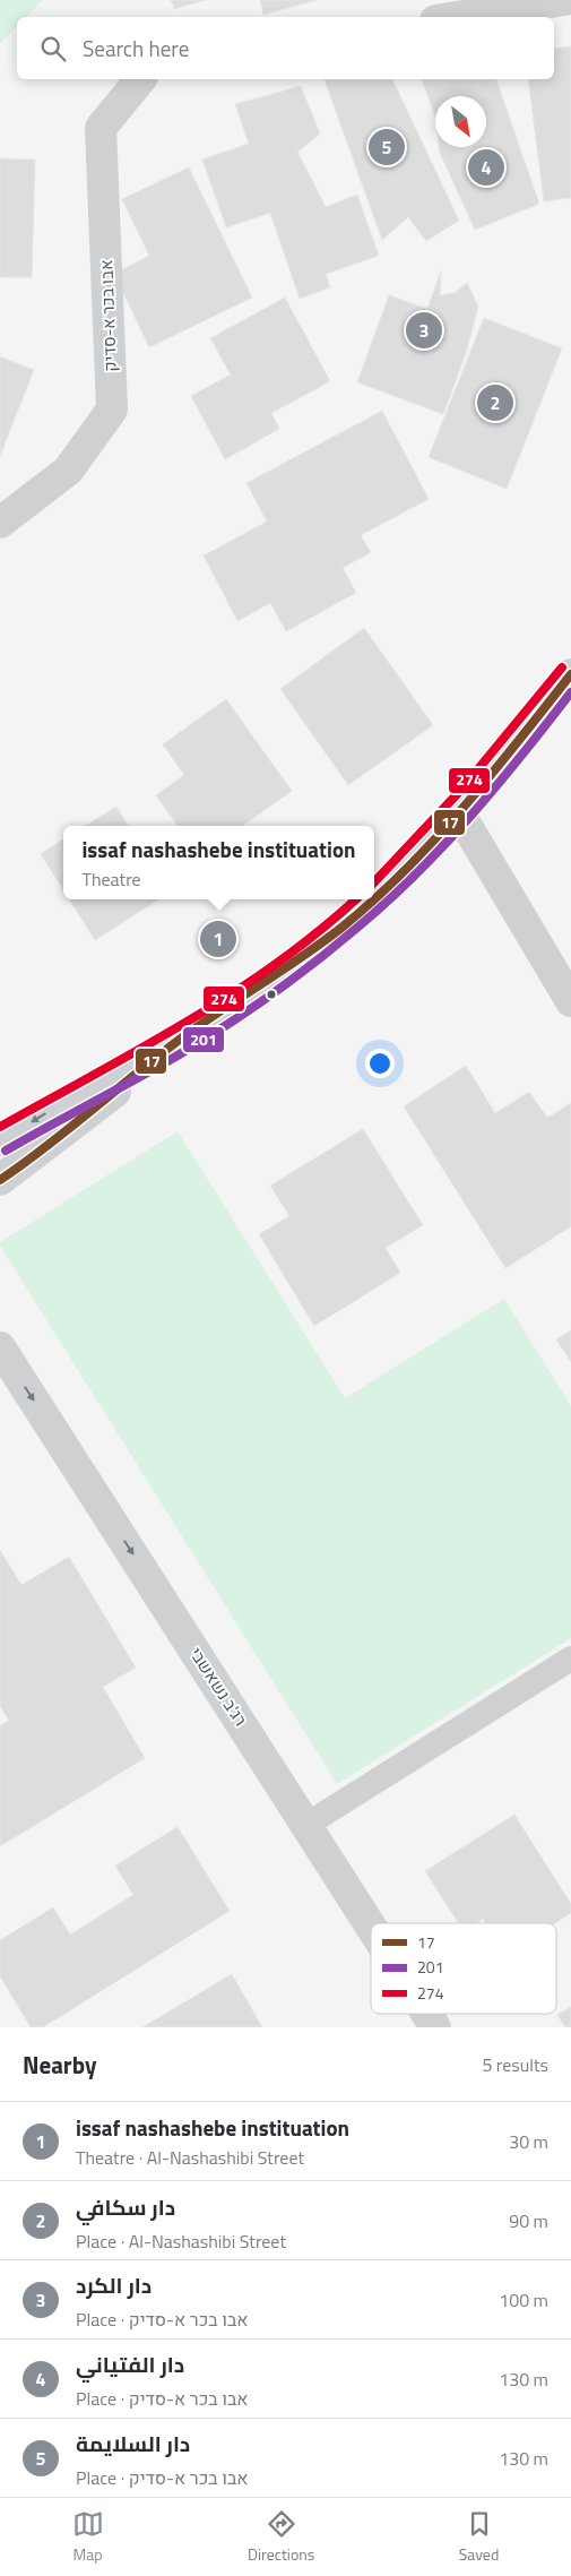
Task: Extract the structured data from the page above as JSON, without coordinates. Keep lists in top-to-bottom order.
{
  "streets": {
    "street": ["אבו בכר א-סדיק", "רג'ב נשאשבי"]
  },
  "one_way": ["רג'ב נשאשבי"],
  "lines": ["transit line 274", "transit line 17", "transit line 201"],
  "legend": ["17", "201", "274"],
  "north": "bottom right",
  "page": {
    "search": "Search here",
    "pins": [
      "5",
      "4",
      "3",
      "2",
      "1"
    ],
    "popup": ["issaf nashashebe instituation", "Theatre"],
    "heading": ["Nearby", "5 results"],
    "list": [
      {
        "mark": "1",
        "name": "issaf nashashebe instituation",
        "note": "Theatre · Al-Nashashibi Street",
        "value": "30 m"
      },
      {
        "mark": "2",
        "name": "دار سكافي",
        "note": "Place · Al-Nashashibi Street",
        "value": "90 m"
      },
      {
        "mark": "3",
        "name": "دار الكرد",
        "note": "Place · אבו בכר א-סדיק",
        "value": "100 m"
      },
      {
        "mark": "4",
        "name": "دار الفتياني",
        "note": "Place · אבו בכר א-סדיק",
        "value": "130 m"
      },
      {
        "mark": "5",
        "name": "دار السلايمة",
        "note": "Place · אבו בכר א-סדיק",
        "value": "130 m"
      }
    ],
    "nav": ["Map", "Directions", "Saved"]
  }
}
